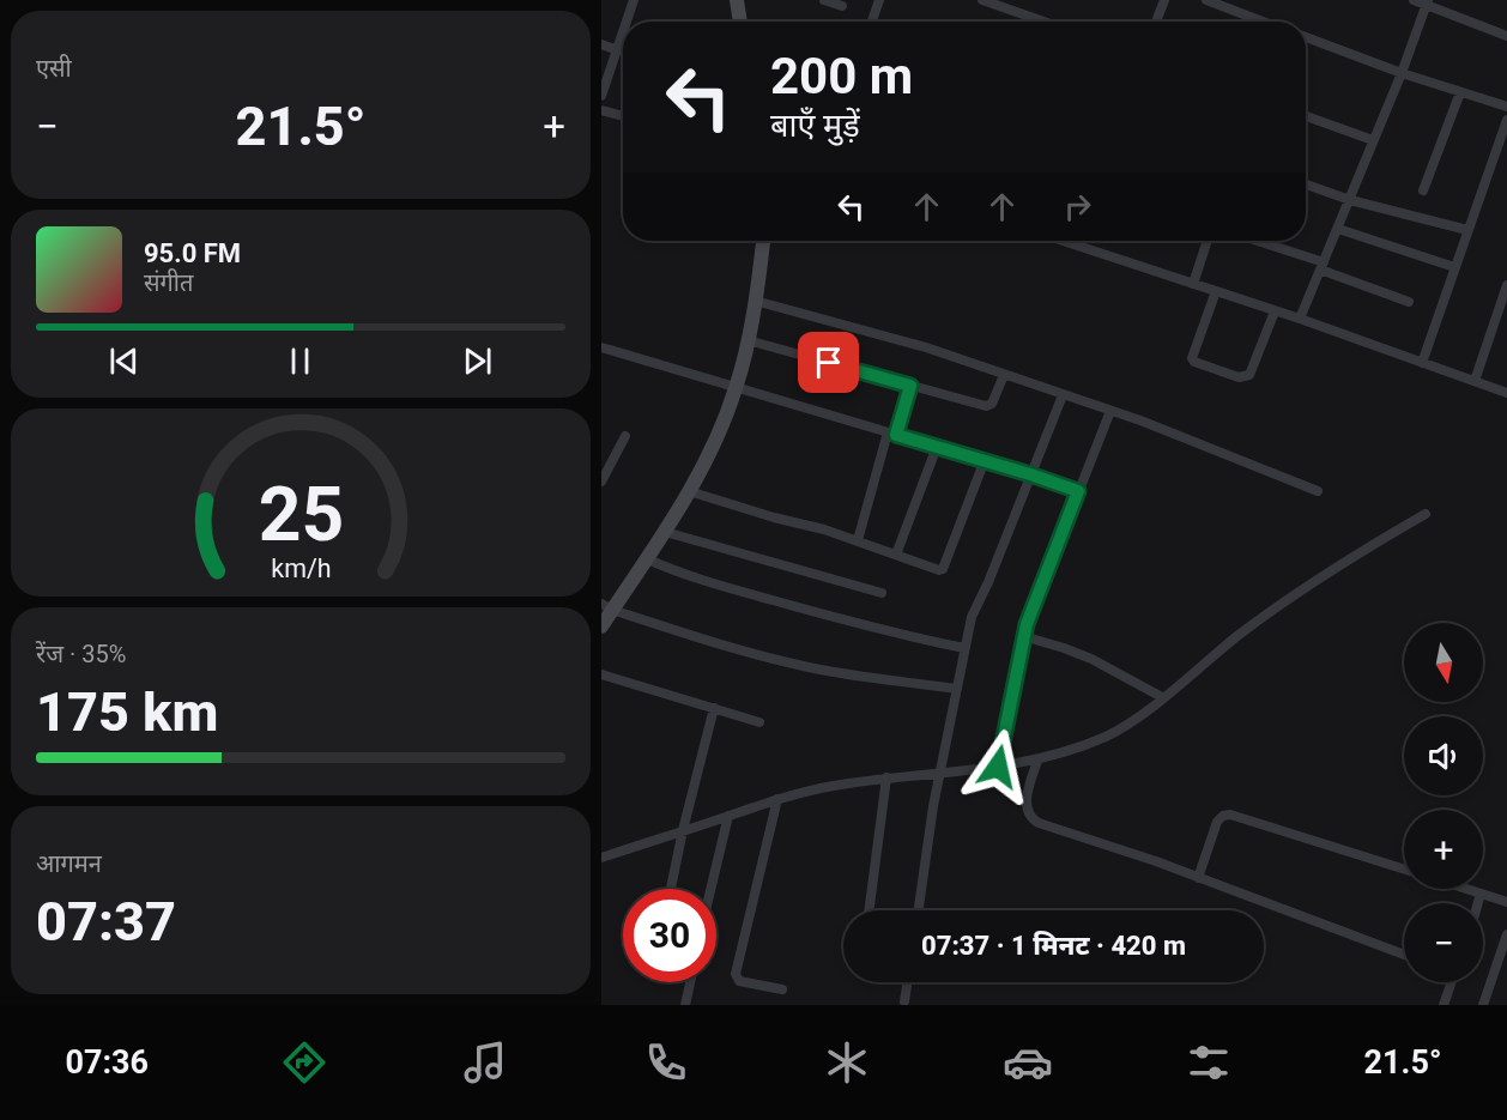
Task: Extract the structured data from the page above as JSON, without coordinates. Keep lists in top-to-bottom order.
{
  "north": "bottom",
  "page": {
    "tile": [
      "एसी",
      ["रेंज · 35%", "175 km"],
      ["आगमन", "07:37"]
    ],
    "turn": ["200 m", "बाएँ मुड़ें"],
    "heat": ["−", "21.5°", "+"],
    "song": ["95.0 FM", "संगीत"],
    "map_buttons": ["+", "−"],
    "limit": "30",
    "trip": "07:37 · 1 मिनट · 420 m",
    "tabs": ["07:36", "21.5°"],
    "gauge": ["25", "km/h"]
  }
}
